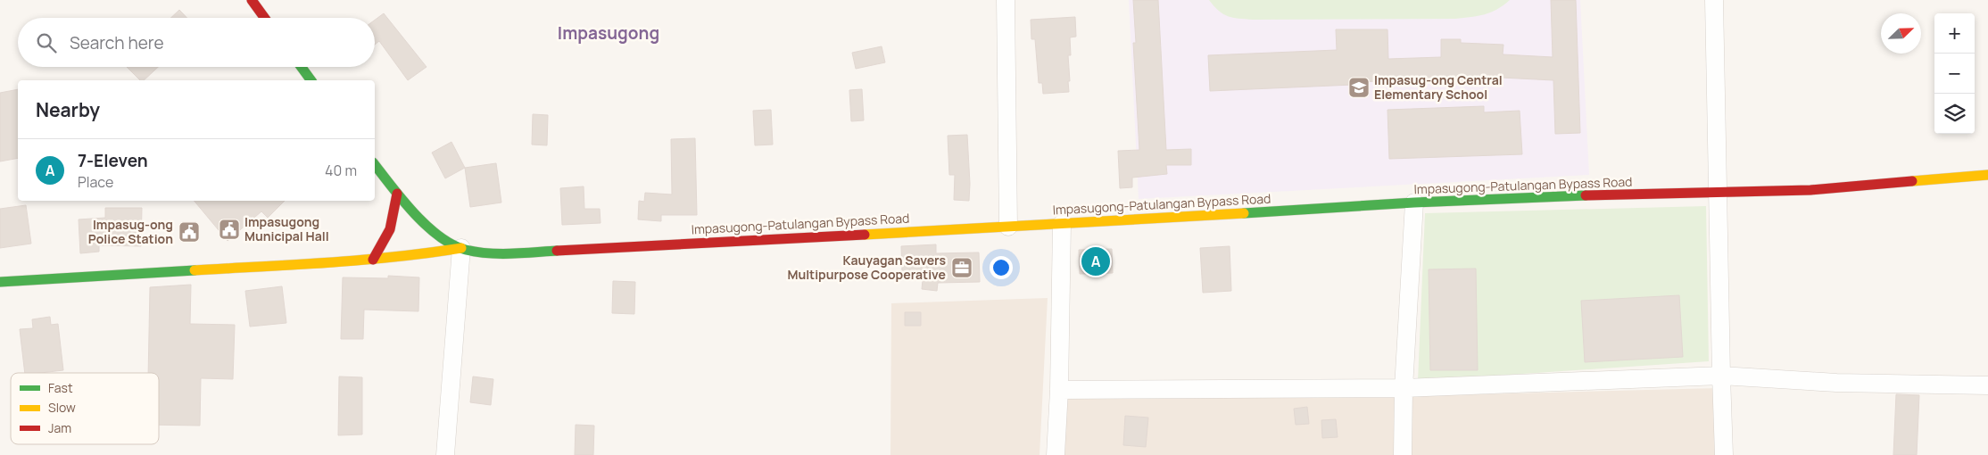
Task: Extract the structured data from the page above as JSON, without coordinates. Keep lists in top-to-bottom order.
{
  "streets": {
    "main road": ["Impasugong-Patulangan Bypass Road"]
  },
  "districts": ["Impasugong"],
  "places": {
    "school or university": ["Impasug-ong Central Elementary School"],
    "public building": ["Impasugong Municipal Hall", "Impasug-ong Police Station"],
    "office": ["Kauyagan Savers Multipurpose Cooperative"]
  },
  "legend": ["Fast", "Slow", "Jam"],
  "north": "top right",
  "page": {
    "map_buttons": ["+", "−"],
    "search": "Search here",
    "heading": "Nearby",
    "list": [
      {
        "mark": "A",
        "name": "7-Eleven",
        "note": "Place",
        "value": "40 m"
      }
    ],
    "pins": "A"
  }
}
